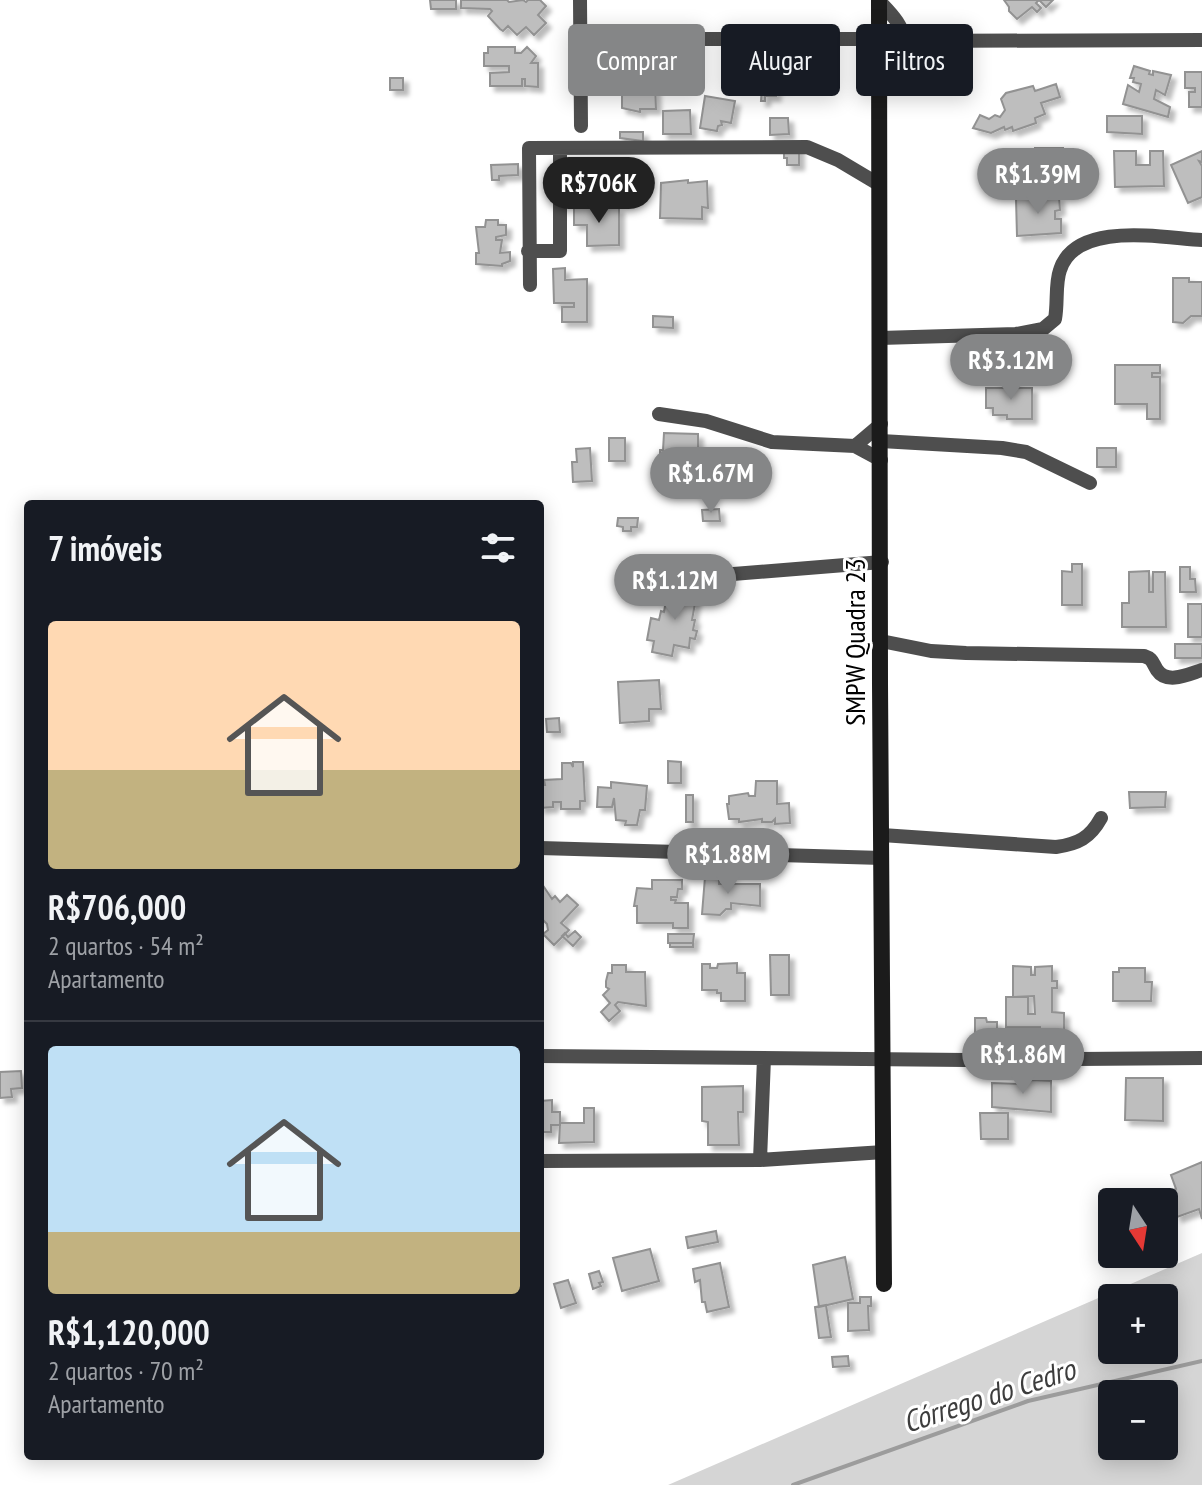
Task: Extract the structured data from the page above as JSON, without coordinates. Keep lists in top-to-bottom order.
{
  "streets": {
    "street": ["SMPW Quadra 23"]
  },
  "water": ["Córrego do Cedro"],
  "north": "bottom",
  "page": {
    "chip": ["Comprar", "Alugar", "Filtros"],
    "price": [
      "R$1.39M",
      "R$706K",
      "R$3.12M",
      "R$1.67M",
      "R$1.12M",
      "R$1.88M",
      "R$1.86M"
    ],
    "heading": "7 imóveis",
    "list": [
      {
        "name": "R$706,000",
        "note": "2 quartos · 54 m² · Apartamento"
      },
      {
        "name": "R$1,120,000",
        "note": "2 quartos · 70 m² · Apartamento"
      }
    ],
    "map_buttons": ["+", "−"]
  }
}
